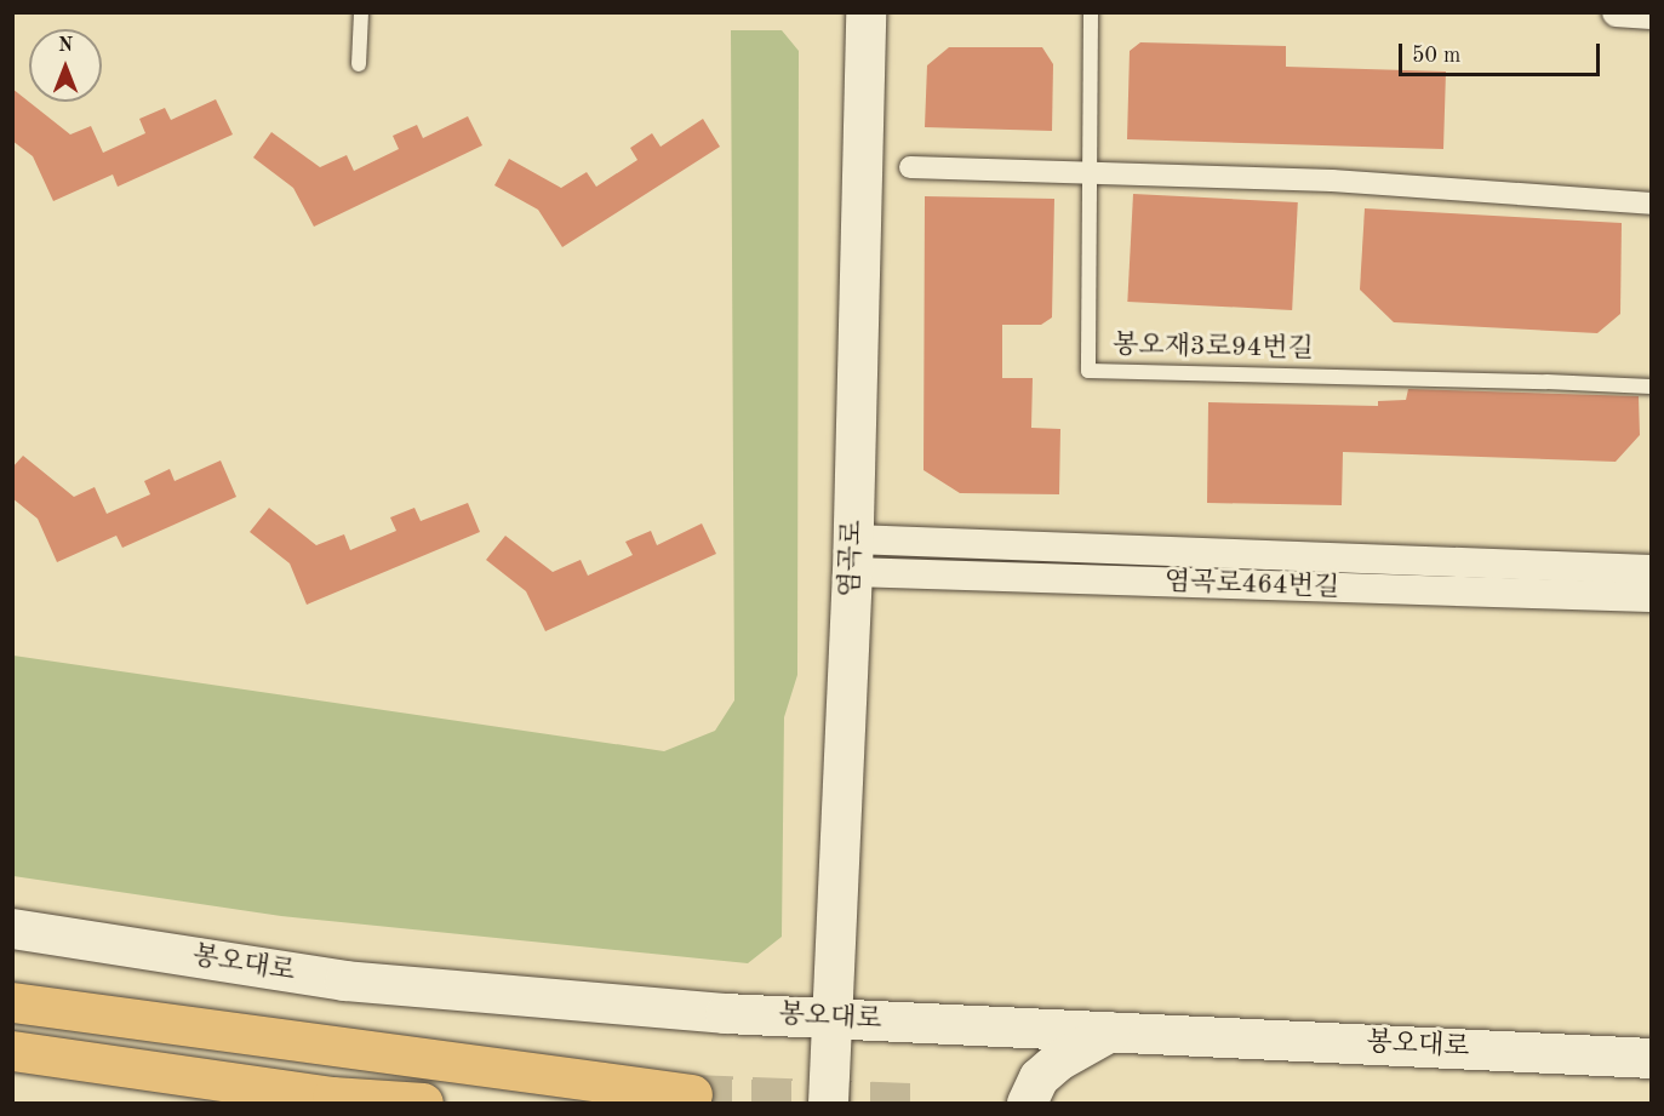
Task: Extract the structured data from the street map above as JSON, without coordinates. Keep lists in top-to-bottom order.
{
  "streets": {
    "main road": ["염곡로", "봉오대로"],
    "street": ["염곡로464번길"],
    "lane": ["봉오재3로94번길"]
  },
  "crossings": [
    ["염곡로", "염곡로464번길"],
    ["염곡로", "봉오대로"]
  ],
  "scale_bar": "50 m",
  "north": "top"
}
